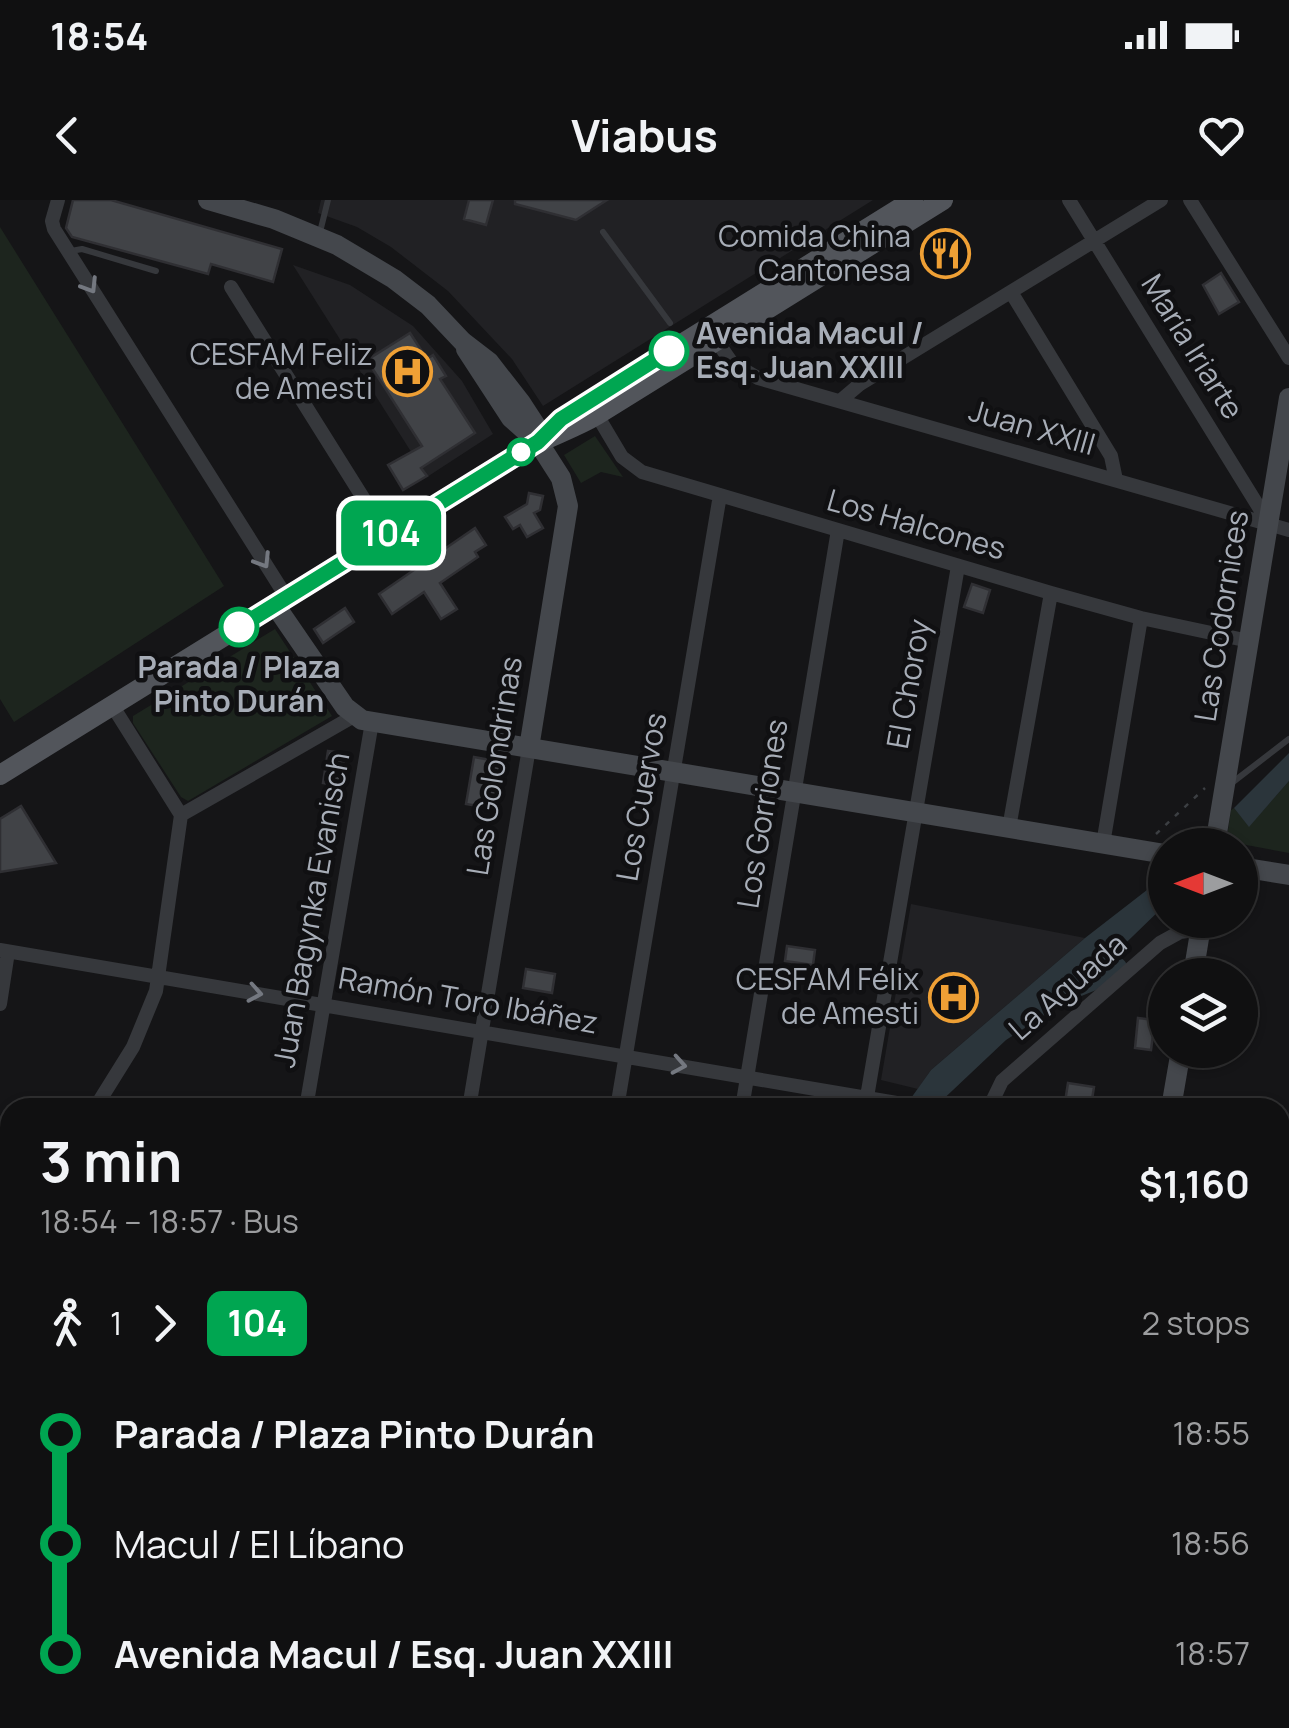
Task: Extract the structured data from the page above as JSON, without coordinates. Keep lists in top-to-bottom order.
{
  "streets": {
    "street": [
      "María Iriarte",
      "Juan XXIII",
      "Los Halcones",
      "Las Codornices",
      "El Choroy",
      "Las Golondrinas",
      "Los Cuervos",
      "Los Gorriones",
      "Juan Bagynka Evanisch",
      "La Aguada",
      "Ramón Toro Ibáñez"
    ]
  },
  "crossings": [
    ["María Iriarte", "Juan XXIII"],
    ["María Iriarte", "Las Codornices"],
    ["Juan XXIII", "Las Codornices"],
    ["Los Halcones", "Las Codornices"],
    ["Los Halcones", "El Choroy"],
    ["Los Halcones", "Los Cuervos"],
    ["Los Halcones", "Los Gorriones"],
    ["Las Golondrinas", "Ramón Toro Ibáñez"],
    ["Los Cuervos", "Ramón Toro Ibáñez"],
    ["Los Gorriones", "Ramón Toro Ibáñez"],
    ["Juan Bagynka Evanisch", "Ramón Toro Ibáñez"]
  ],
  "places": {
    "restaurant": ["Comida China Cantonesa"],
    "other": ["Avenida Macul / Esq. Juan XXIII", "Parada / Plaza Pinto Durán"],
    "hospital": ["CESFAM Feliz de Amesti", "CESFAM Félix de Amesti"]
  },
  "lines": ["bus line 104"],
  "north": "left",
  "page": {
    "status": "18:54",
    "header": "Viabus",
    "on_map": "104",
    "heading": ["3 min", "18:54 – 18:57 · Bus", "$1,160"],
    "legs": ["1", "104", "2 stops"],
    "list": [
      {
        "name": "Parada / Plaza Pinto Durán",
        "value": "18:55"
      },
      {
        "name": "Macul / El Líbano",
        "value": "18:56"
      },
      {
        "name": "Avenida Macul / Esq. Juan XXIII",
        "value": "18:57"
      }
    ]
  }
}
